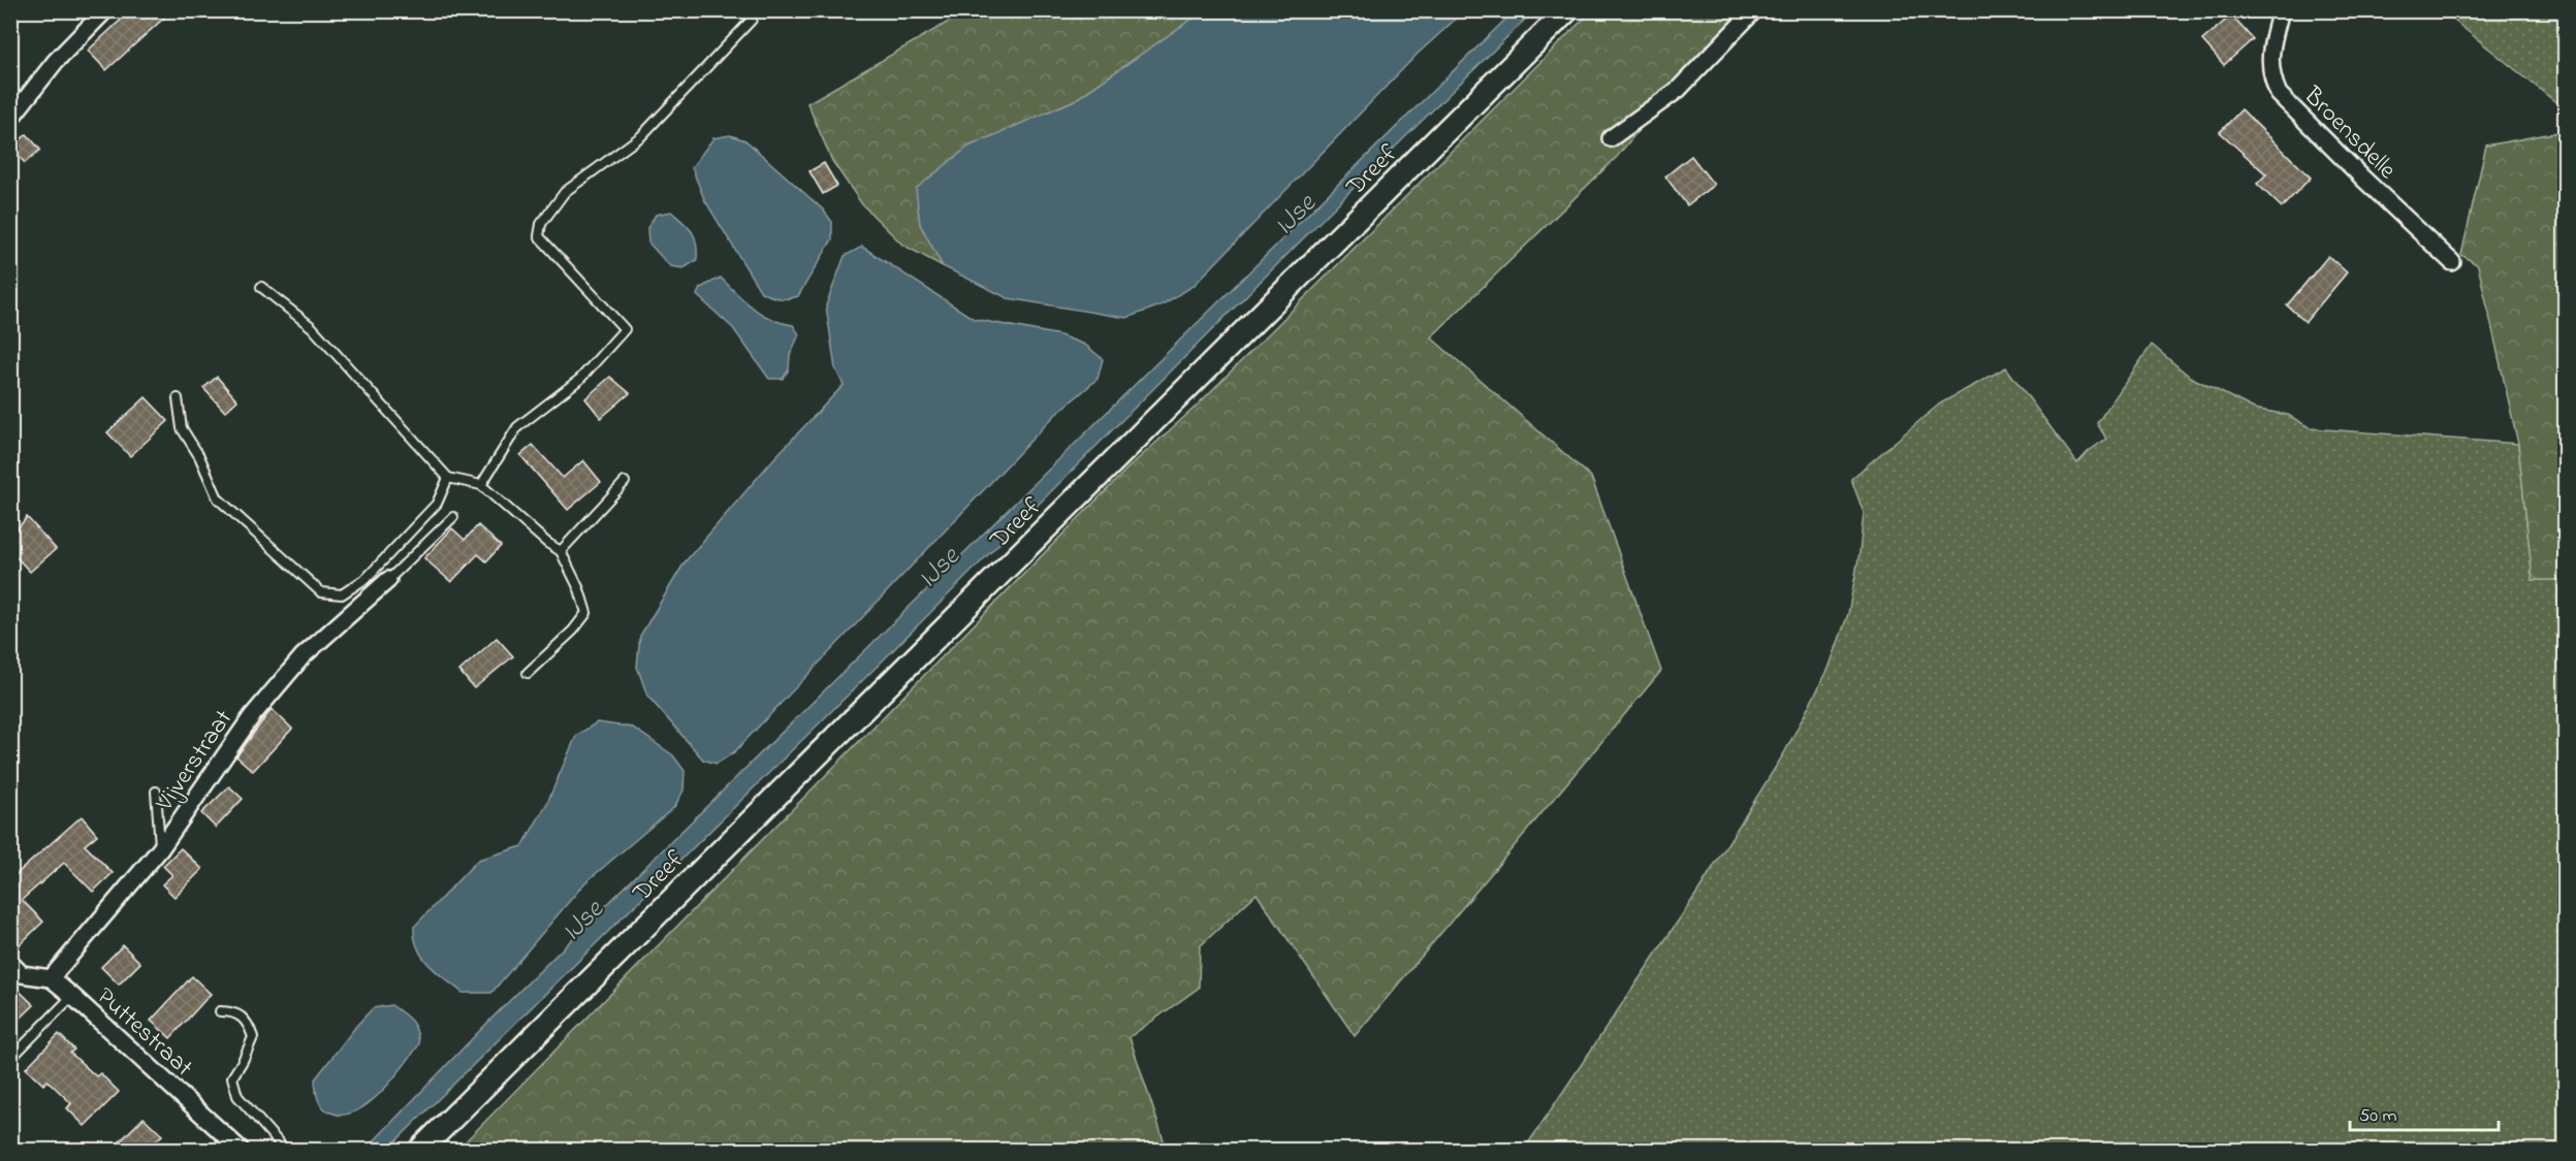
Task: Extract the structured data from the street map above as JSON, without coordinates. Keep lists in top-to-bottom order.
{
  "streets": {
    "main road": ["Dreef"],
    "street": ["Broensdelle", "Vijverstraat", "Puttestraat"]
  },
  "crossings": [
    ["Vijverstraat", "Puttestraat"]
  ],
  "water": ["IJse"],
  "scale_bar": "50 m"
}
